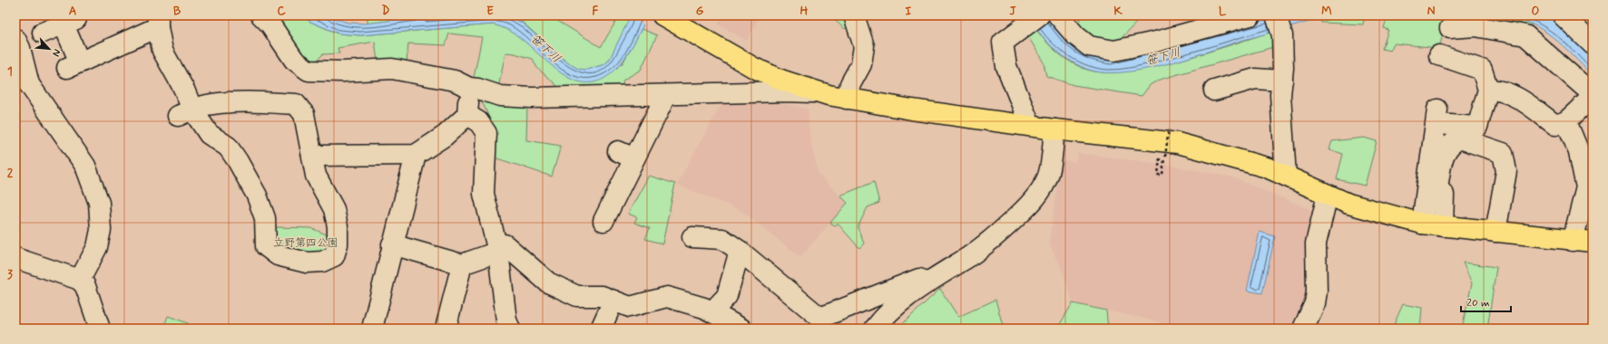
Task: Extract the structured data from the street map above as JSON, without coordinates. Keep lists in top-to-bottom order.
{
  "water": ["笹下川"],
  "parks": ["立野第四公園"],
  "scale_bar": "20 m",
  "north": "bottom right",
  "grid": {
    "columns": [
      "A",
      "B",
      "C",
      "D",
      "E",
      "F",
      "G",
      "H",
      "I",
      "J",
      "K",
      "L",
      "M",
      "N",
      "O"
    ],
    "rows": ["1", "2", "3"]
  }
}
